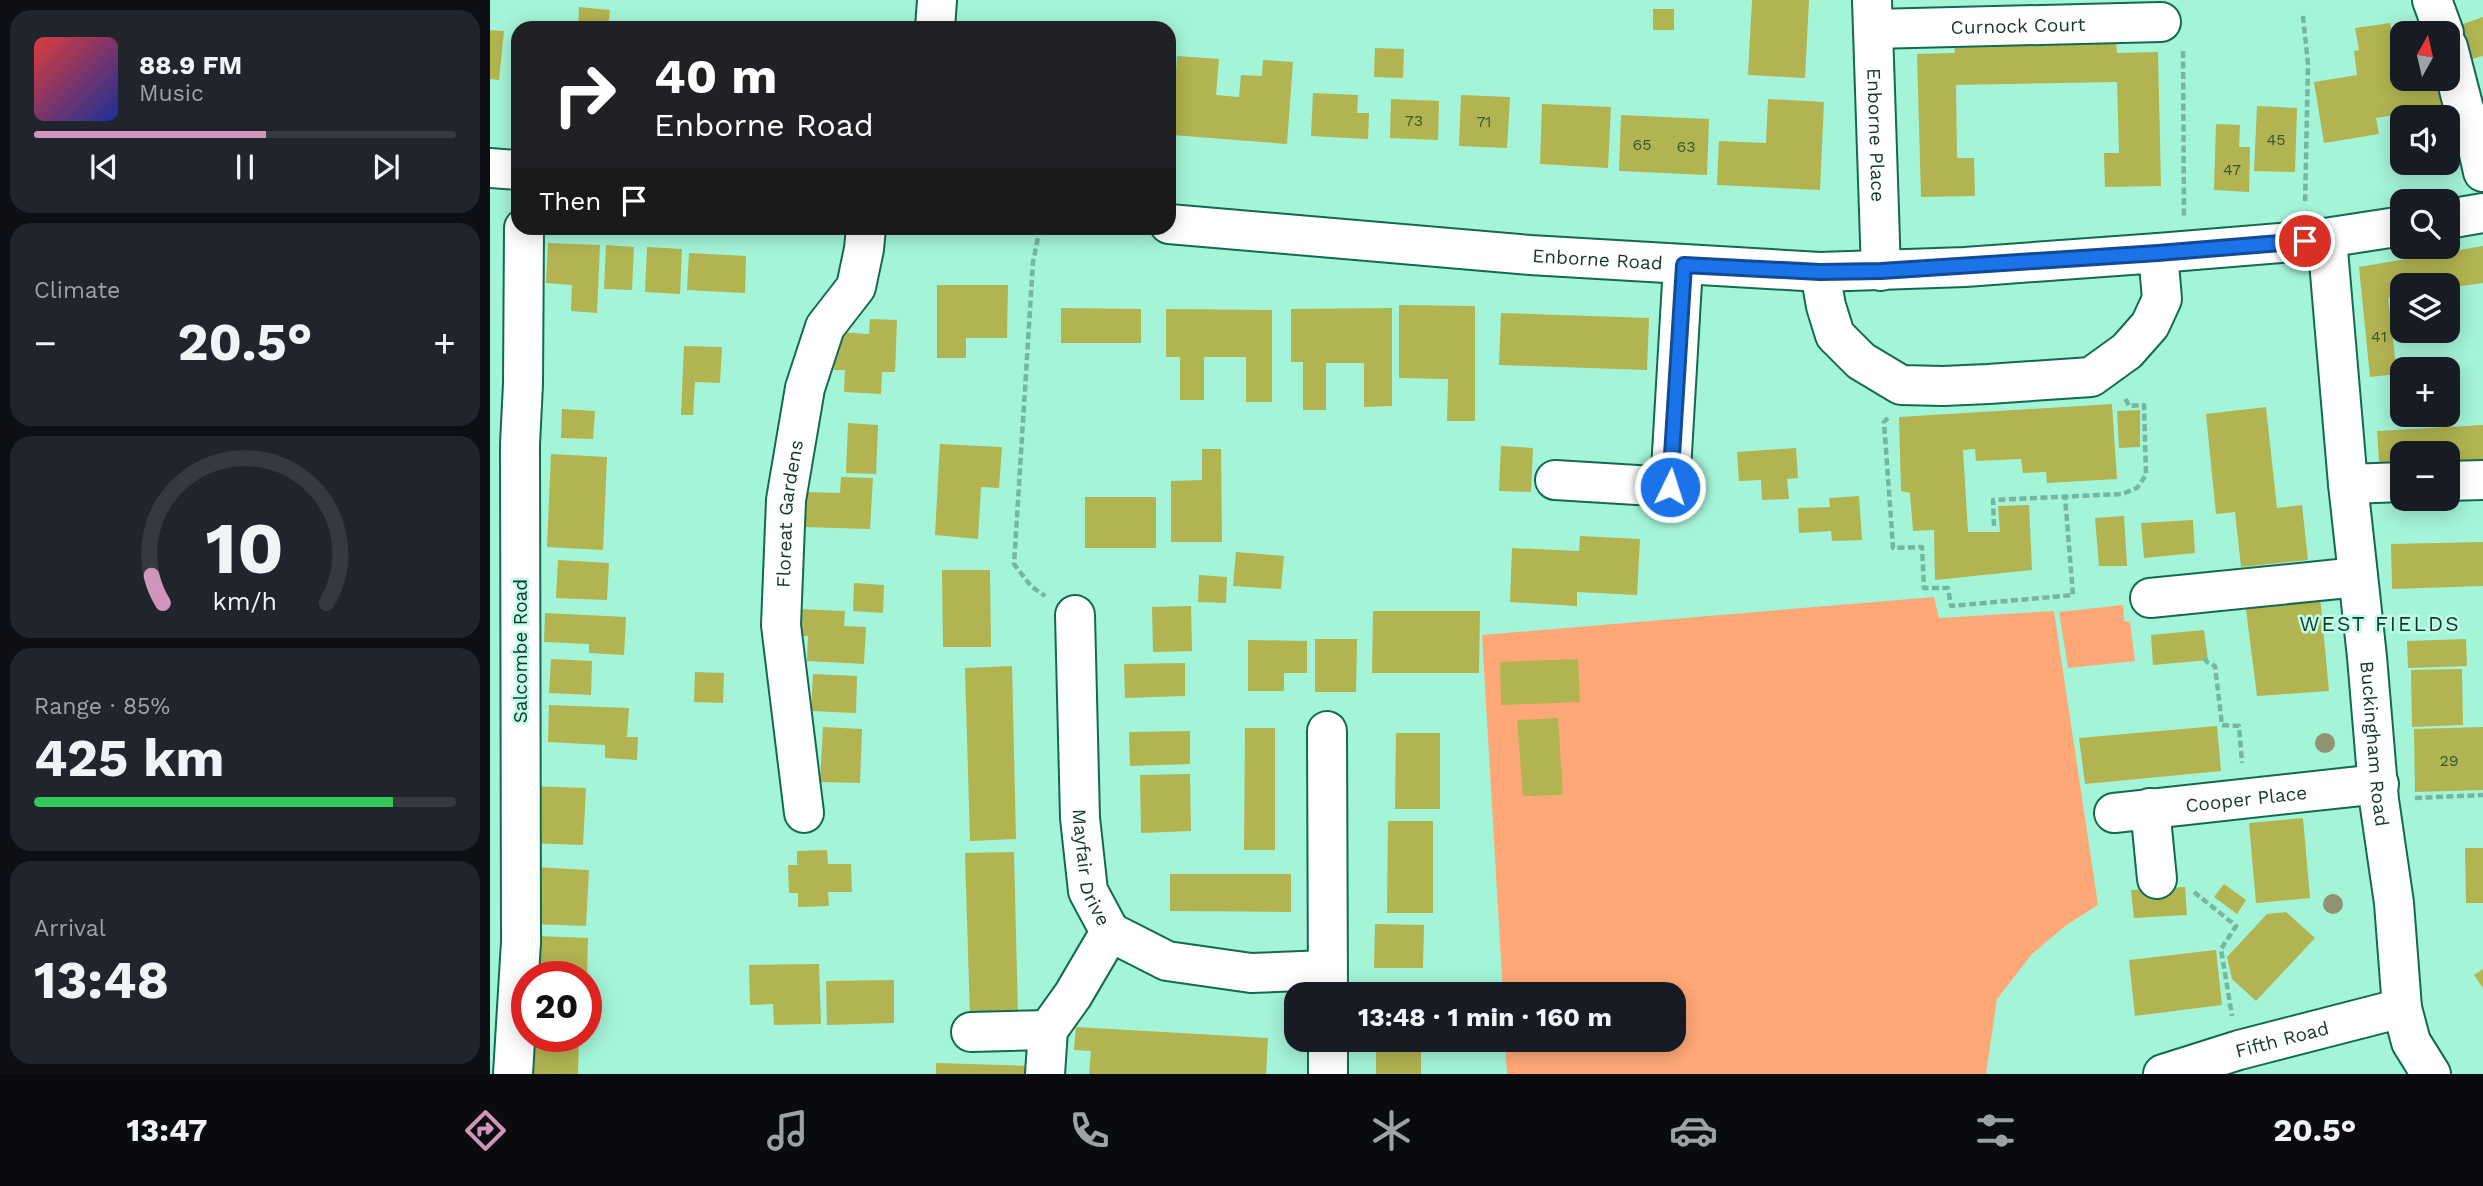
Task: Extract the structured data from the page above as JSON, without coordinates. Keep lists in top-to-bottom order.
{
  "streets": {
    "street": [
      "Curnock Court",
      "Enborne Place",
      "Enborne Road",
      "Floreat Gardens",
      "Salcombe Road",
      "Buckingham Road",
      "Cooper Place",
      "Mayfair Drive",
      "Fifth Road"
    ]
  },
  "crossings": [
    ["Curnock Court", "Enborne Place"],
    ["Enborne Place", "Enborne Road"],
    ["Enborne Road", "Buckingham Road"],
    ["Buckingham Road", "Cooper Place"],
    ["Buckingham Road", "Fifth Road"]
  ],
  "districts": ["WEST FIELDS"],
  "house_numbers": [
    "73",
    "71",
    "45",
    "65",
    "63",
    "47",
    "41",
    "29"
  ],
  "north": "top",
  "page": {
    "map_buttons": ["+", "−"],
    "turn": ["40 m", "Enborne Road"],
    "song": ["88.9 FM", "Music"],
    "then": "Then",
    "tile": [
      "Climate",
      ["Range · 85%", "425 km"],
      ["Arrival", "13:48"]
    ],
    "heat": ["−", "20.5°", "+"],
    "limit": "20",
    "trip": "13:48 · 1 min · 160 m",
    "tabs": ["13:47", "20.5°"],
    "gauge": ["10", "km/h"]
  }
}
